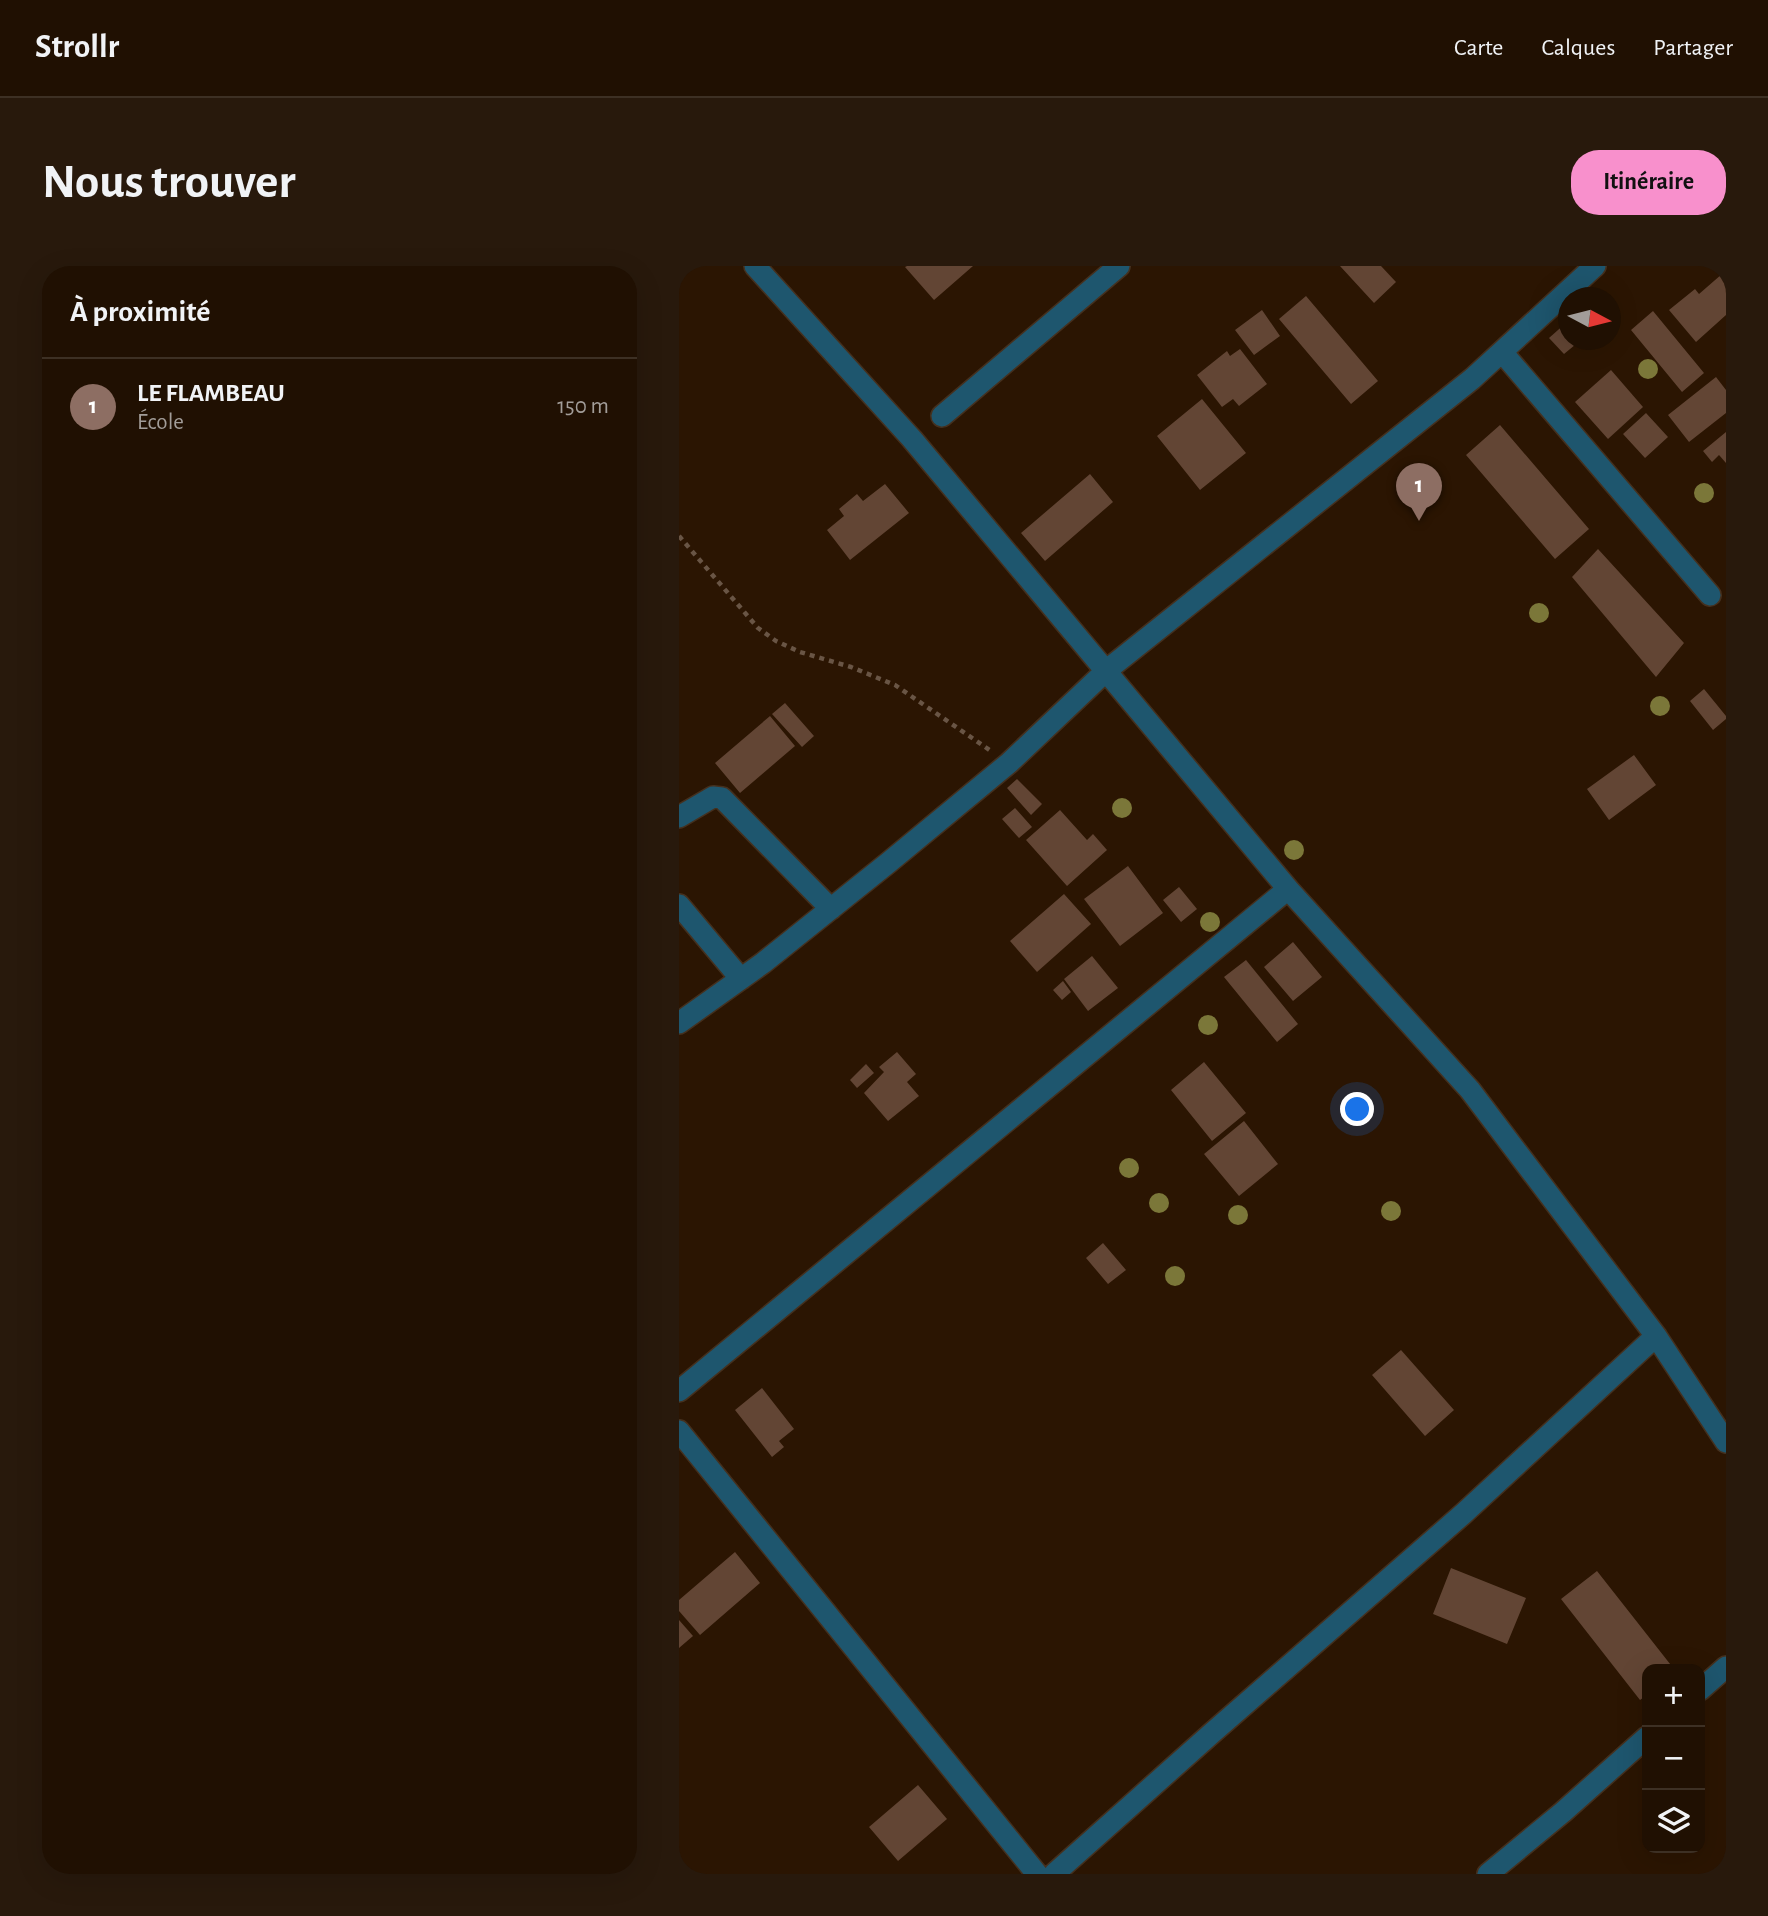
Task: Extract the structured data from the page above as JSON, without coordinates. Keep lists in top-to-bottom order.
{
  "north": "right",
  "page": {
    "header": "Strollr",
    "nav": ["Carte", "Calques", "Partager"],
    "buttons": "Itinéraire",
    "title": "Nous trouver",
    "heading": "À proximité",
    "list": [
      {
        "mark": "1",
        "name": "LE FLAMBEAU",
        "note": "École",
        "value": "150 m"
      }
    ],
    "pins": "1",
    "map_buttons": ["+", "−"]
  }
}
